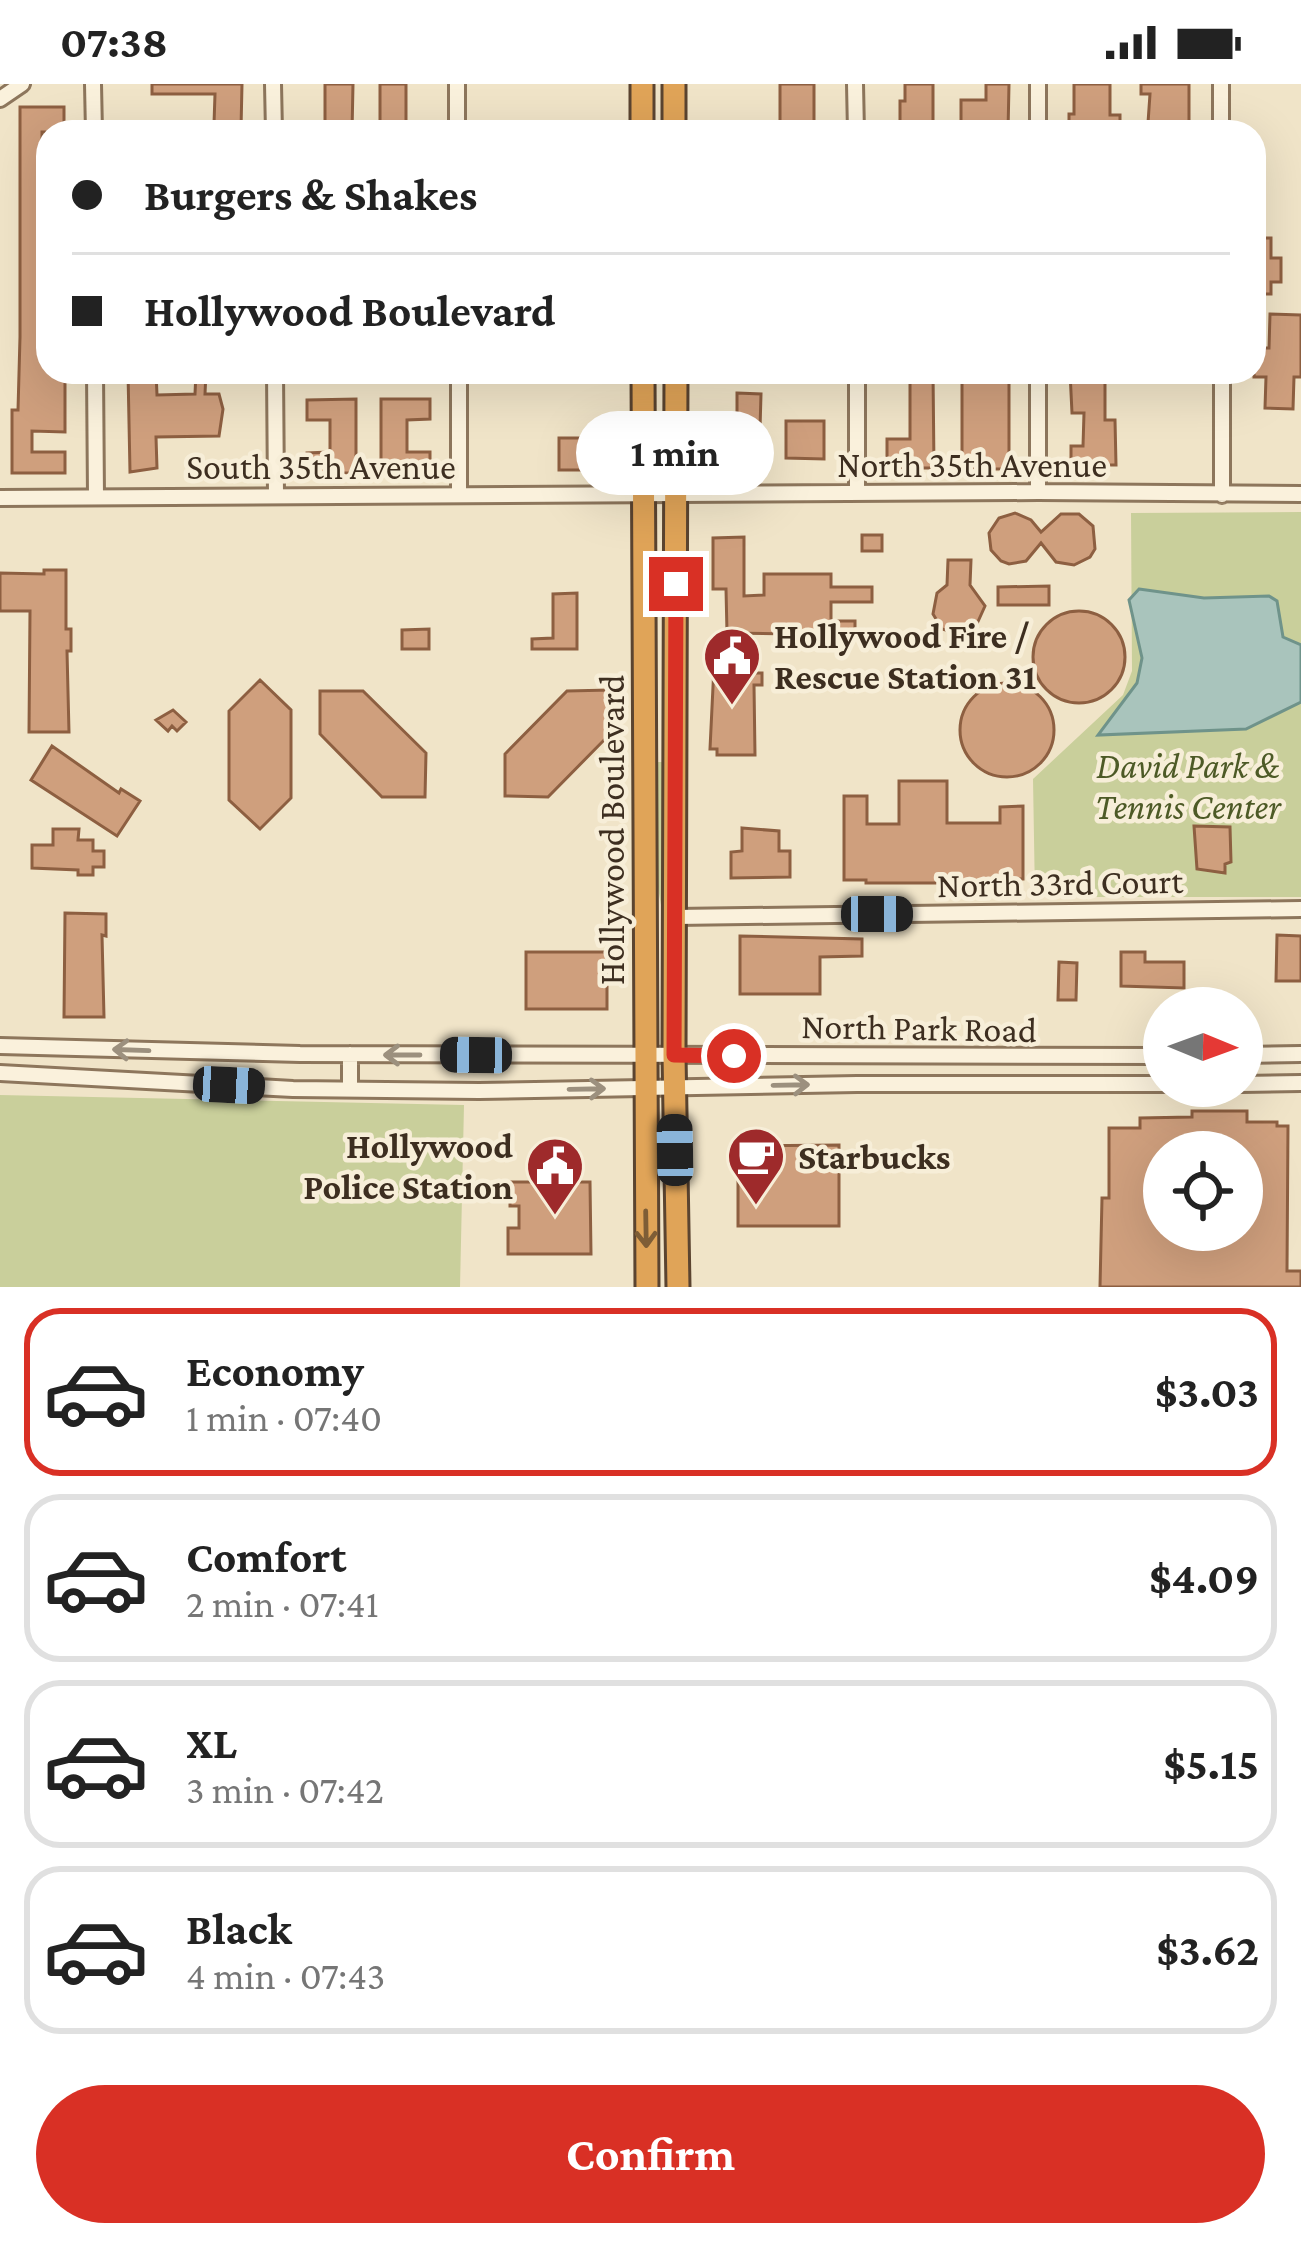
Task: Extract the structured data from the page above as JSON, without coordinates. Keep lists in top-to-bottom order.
{
  "streets": {
    "highway": ["Hollywood Boulevard"],
    "street": [
      "North 35th Avenue",
      "South 35th Avenue",
      "North 33rd Court",
      "North Park Road"
    ]
  },
  "crossings": [
    ["North 35th Avenue", "South 35th Avenue"],
    ["North 35th Avenue", "Hollywood Boulevard"],
    ["South 35th Avenue", "Hollywood Boulevard"],
    ["Hollywood Boulevard", "North 33rd Court"],
    ["Hollywood Boulevard", "North Park Road"]
  ],
  "parks": ["David Park & Tennis Center"],
  "places": {
    "public building": ["Hollywood Fire / Rescue Station 31", "Hollywood Police Station"],
    "cafe": ["Starbucks"]
  },
  "north": "right",
  "page": {
    "status": "07:38",
    "banner": ["Burgers & Shakes", "Hollywood Boulevard"],
    "bubble": "1 min",
    "list": [
      {
        "name": "Economy",
        "note": "1 min · 07:40",
        "value": "$3.03"
      },
      {
        "name": "Comfort",
        "note": "2 min · 07:41",
        "value": "$4.09"
      },
      {
        "name": "XL",
        "note": "3 min · 07:42",
        "value": "$5.15"
      },
      {
        "name": "Black",
        "note": "4 min · 07:43",
        "value": "$3.62"
      }
    ],
    "buttons": "Confirm"
  }
}
